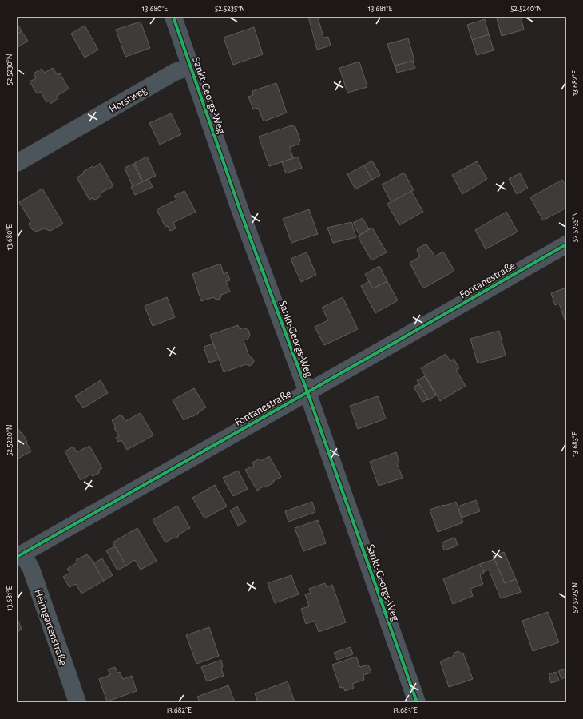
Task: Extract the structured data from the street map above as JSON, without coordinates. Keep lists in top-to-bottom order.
{
  "streets": {
    "street": [
      "Sankt-Georgs-Weg",
      "Horstweg",
      "Fontanestraße",
      "Heimgartenstraße"
    ]
  },
  "crossings": [
    ["Sankt-Georgs-Weg", "Horstweg"],
    ["Sankt-Georgs-Weg", "Fontanestraße"],
    ["Fontanestraße", "Heimgartenstraße"]
  ],
  "coordinates": [
    "13.680°E",
    "52.5235°N",
    "13.681°E",
    "52.5240°N",
    "52.5230°N",
    "13.682°E",
    "52.5220°N",
    "13.683°E",
    "52.5225°N"
  ]
}
